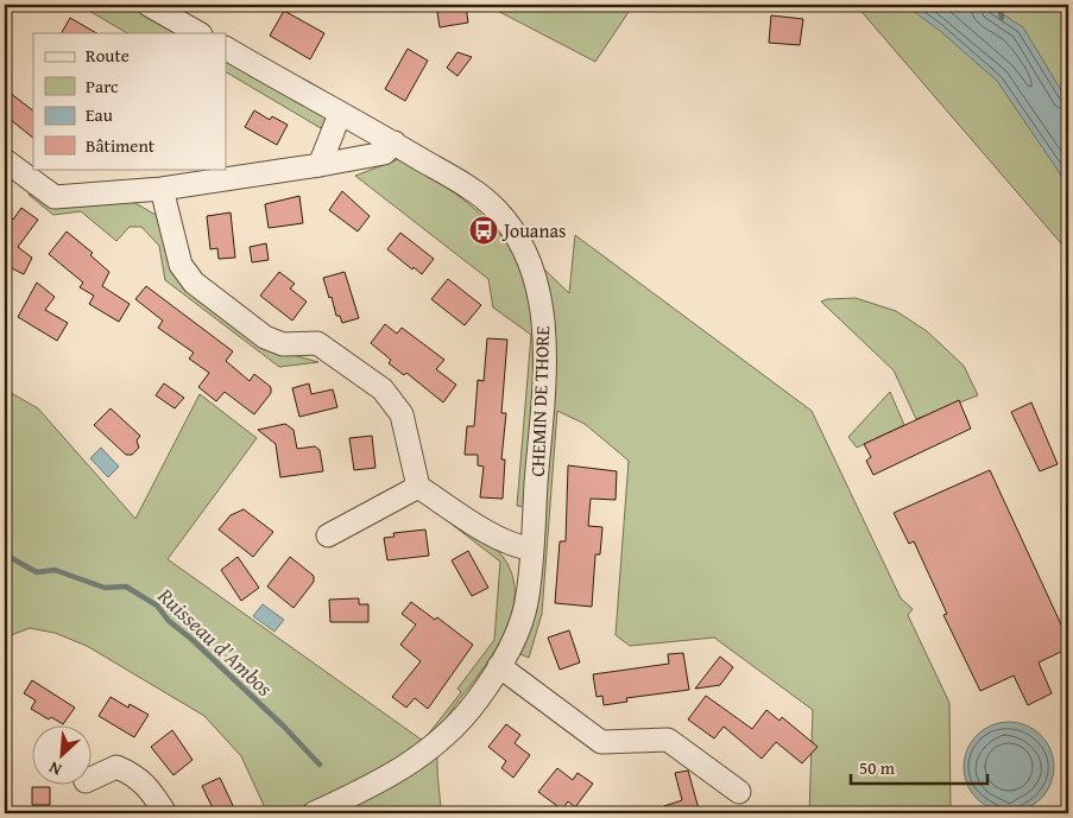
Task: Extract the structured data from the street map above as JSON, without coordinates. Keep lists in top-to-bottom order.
{
  "streets": {
    "street": ["CHEMIN DE THORE"]
  },
  "water": ["Ruisseau d'Ambos"],
  "places": {
    "bus stop": ["Jouanas"]
  },
  "legend": [
    "Route",
    "Parc",
    "Eau",
    "Bâtiment"
  ],
  "scale_bar": "50 m",
  "north": "bottom left"
}
